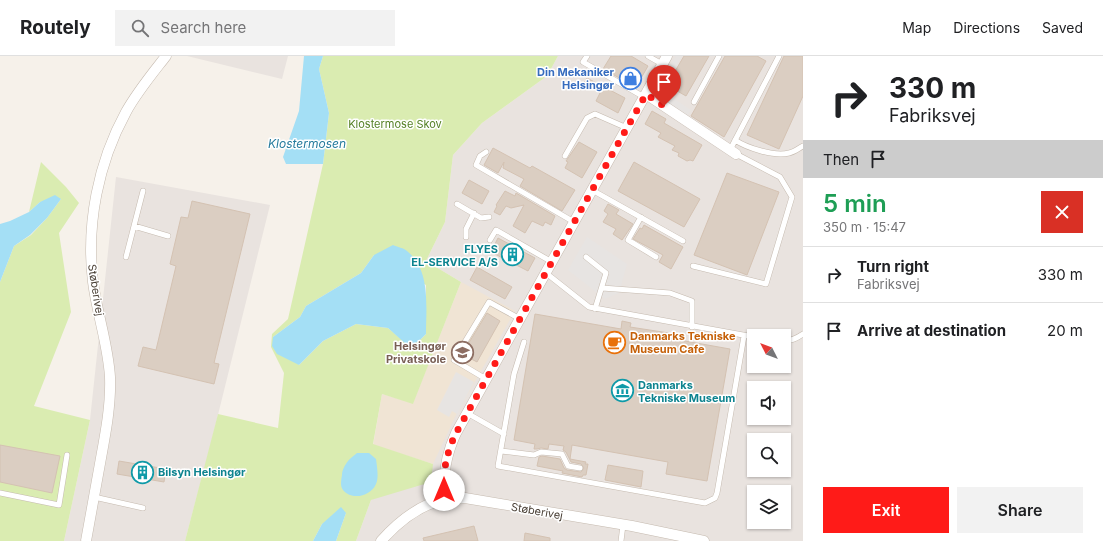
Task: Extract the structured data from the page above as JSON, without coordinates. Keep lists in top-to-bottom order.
{
  "streets": {
    "street": ["Støberivej"]
  },
  "water": ["Klostermosen"],
  "parks": ["Klostermose Skov"],
  "places": {
    "shop": ["Din Mekaniker Helsingør"],
    "building": ["FLYES EL-SERVICE A/S", "Bilsyn Helsingør"],
    "cafe": ["Danmarks Tekniske Museum Cafe"],
    "school or university": ["Helsingør Privatskole"],
    "museum": ["Danmarks Tekniske Museum"]
  },
  "north": "top left",
  "page": {
    "header": "Routely",
    "search": "Search here",
    "nav": ["Map", "Directions", "Saved"],
    "turn": ["330 m", "Fabriksvej"],
    "then": "Then",
    "heading": ["5 min", "350 m · 15:47"],
    "list": [
      {
        "name": "Turn right",
        "note": "Fabriksvej",
        "value": "330 m"
      },
      {
        "name": "Arrive at destination",
        "value": "20 m"
      }
    ],
    "buttons": ["Exit", "Share"]
  }
}
